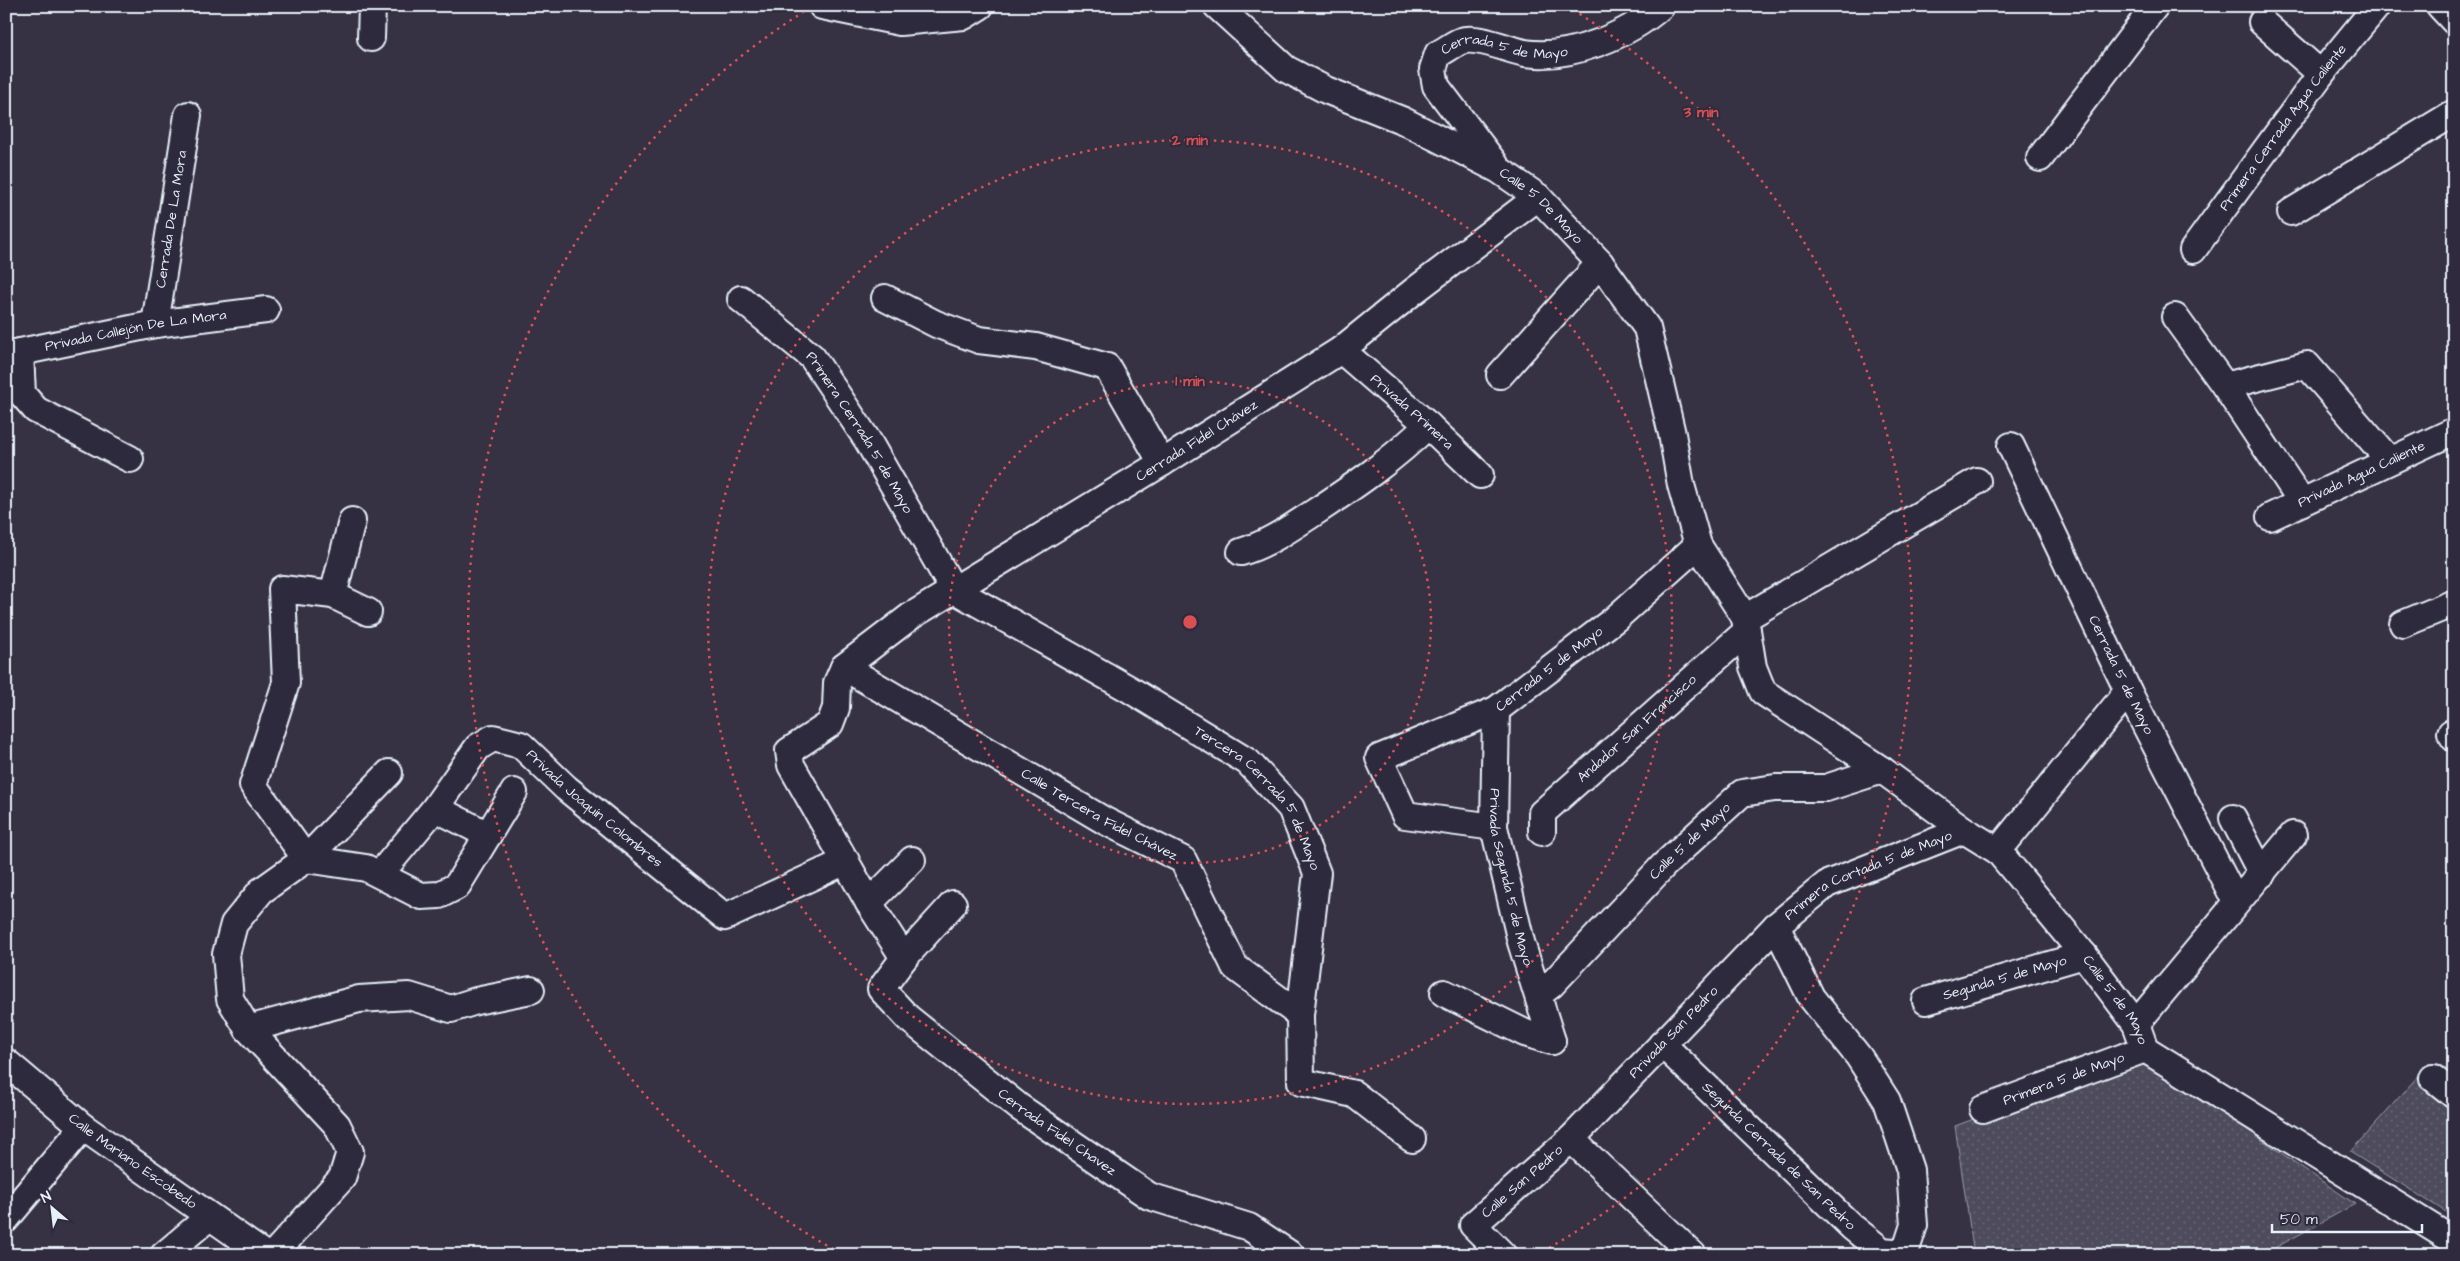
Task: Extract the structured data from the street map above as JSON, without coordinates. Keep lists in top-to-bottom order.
{
  "streets": {
    "street": [
      "Cerrada 5 de Mayo",
      "Primera Cerrada Agua Caliente",
      "Calle 5 De Mayo",
      "Cerrada De La Mora",
      "Privada Callejón De La Mora",
      "Privada Primera",
      "Primera Cerrada 5 de Mayo",
      "Cerrada Fidel Chávez",
      "Privada Agua Caliente",
      "Andador San Francisco",
      "Tercera Cerrada 5 de Mayo",
      "Privada Joaquín Colombres",
      "Calle Tercera Fidel Chávez",
      "Calle 5 de Mayo",
      "Privada Segunda 5 de Mayo",
      "Primera Cortada 5 de Mayo",
      "Segunda 5 de Mayo",
      "Privada San Pedro",
      "Primera 5 de Mayo",
      "Cerrada Fidel Chavez",
      "Segunda Cerrada de San Pedro",
      "Calle Mariano Escobedo",
      "Calle San Pedro"
    ]
  },
  "crossings": [
    ["Cerrada 5 de Mayo", "Calle 5 De Mayo"],
    ["Cerrada 5 de Mayo", "Calle 5 de Mayo"],
    ["Cerrada 5 de Mayo", "Privada Segunda 5 de Mayo"],
    ["Calle 5 De Mayo", "Cerrada Fidel Chávez"],
    ["Calle 5 De Mayo", "Calle 5 de Mayo"],
    ["Cerrada De La Mora", "Privada Callejón De La Mora"],
    ["Privada Primera", "Cerrada Fidel Chávez"],
    ["Primera Cerrada 5 de Mayo", "Cerrada Fidel Chávez"],
    ["Primera Cerrada 5 de Mayo", "Tercera Cerrada 5 de Mayo"],
    ["Cerrada Fidel Chávez", "Tercera Cerrada 5 de Mayo"],
    ["Cerrada Fidel Chávez", "Calle Tercera Fidel Chávez"],
    ["Andador San Francisco", "Calle 5 de Mayo"],
    ["Tercera Cerrada 5 de Mayo", "Calle Tercera Fidel Chávez"],
    ["Calle 5 de Mayo", "Privada Segunda 5 de Mayo"],
    ["Calle 5 de Mayo", "Primera Cortada 5 de Mayo"],
    ["Calle 5 de Mayo", "Segunda 5 de Mayo"],
    ["Calle 5 de Mayo", "Primera 5 de Mayo"],
    ["Primera Cortada 5 de Mayo", "Privada San Pedro"],
    ["Primera Cortada 5 de Mayo", "Segunda Cerrada de San Pedro"],
    ["Privada San Pedro", "Segunda Cerrada de San Pedro"],
    ["Privada San Pedro", "Calle San Pedro"]
  ],
  "scale_bar": "50 m",
  "north": "top left",
  "rings": ["3 min", "2 min", "1 min"]
}
